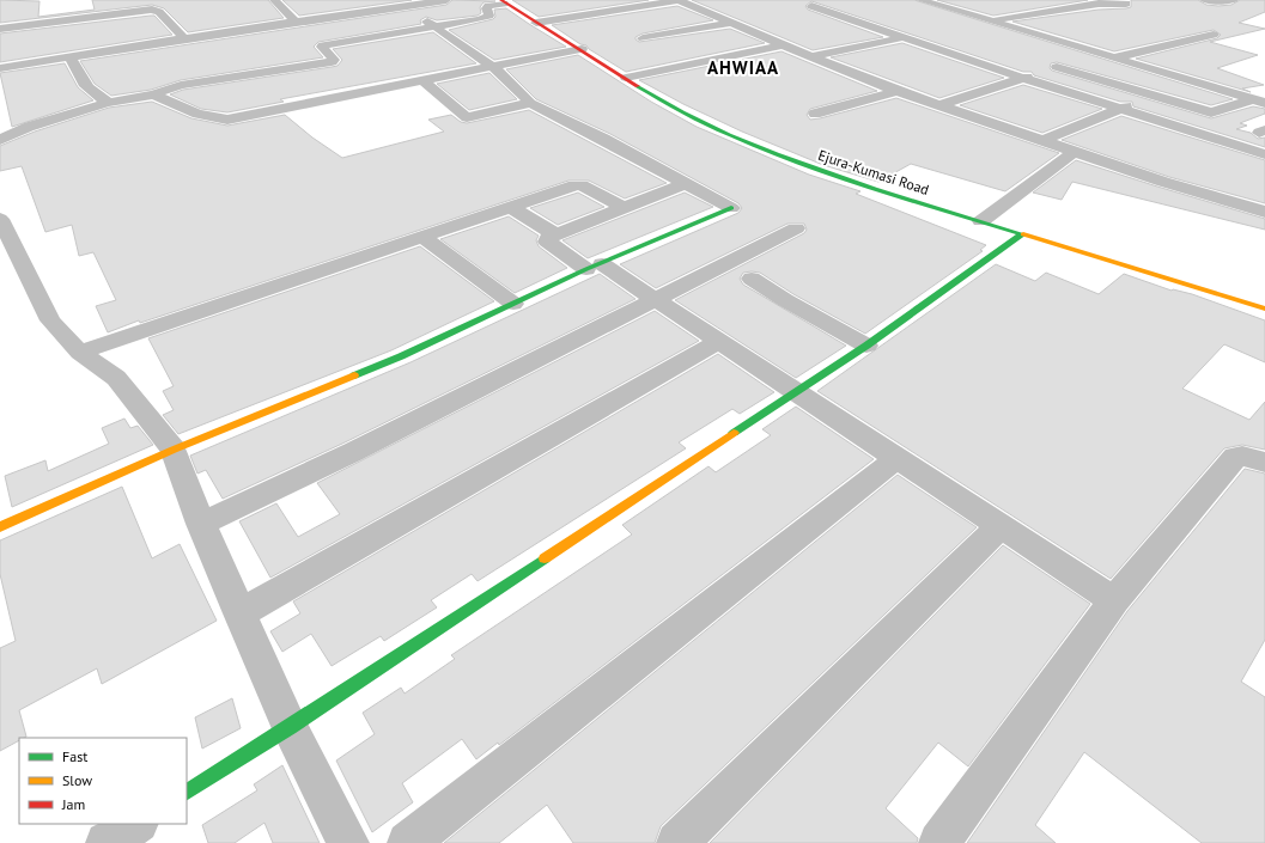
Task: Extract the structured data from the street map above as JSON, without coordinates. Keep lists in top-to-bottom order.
{
  "streets": {
    "street": ["Ejura-Kumasi Road"]
  },
  "districts": ["AHWIAA"],
  "legend": ["Fast", "Slow", "Jam"]
}
